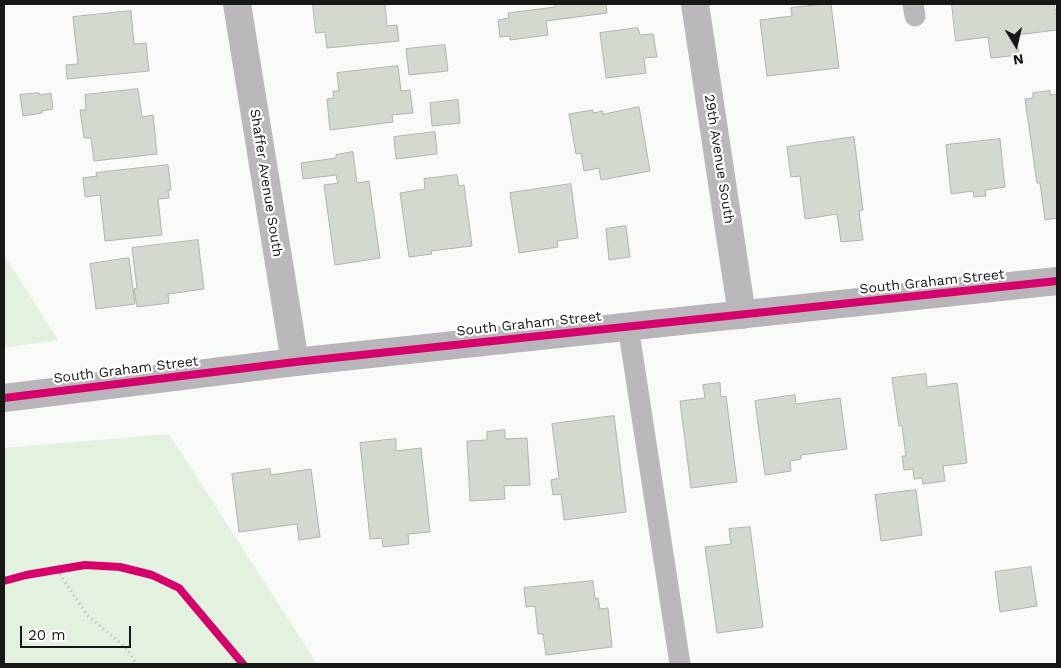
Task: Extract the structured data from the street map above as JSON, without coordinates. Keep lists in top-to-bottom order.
{
  "streets": {
    "street": ["29th Avenue South", "Shaffer Avenue South", "South Graham Street"]
  },
  "crossings": [
    ["29th Avenue South", "South Graham Street"],
    ["Shaffer Avenue South", "South Graham Street"]
  ],
  "scale_bar": "20 m",
  "north": "bottom"
}
